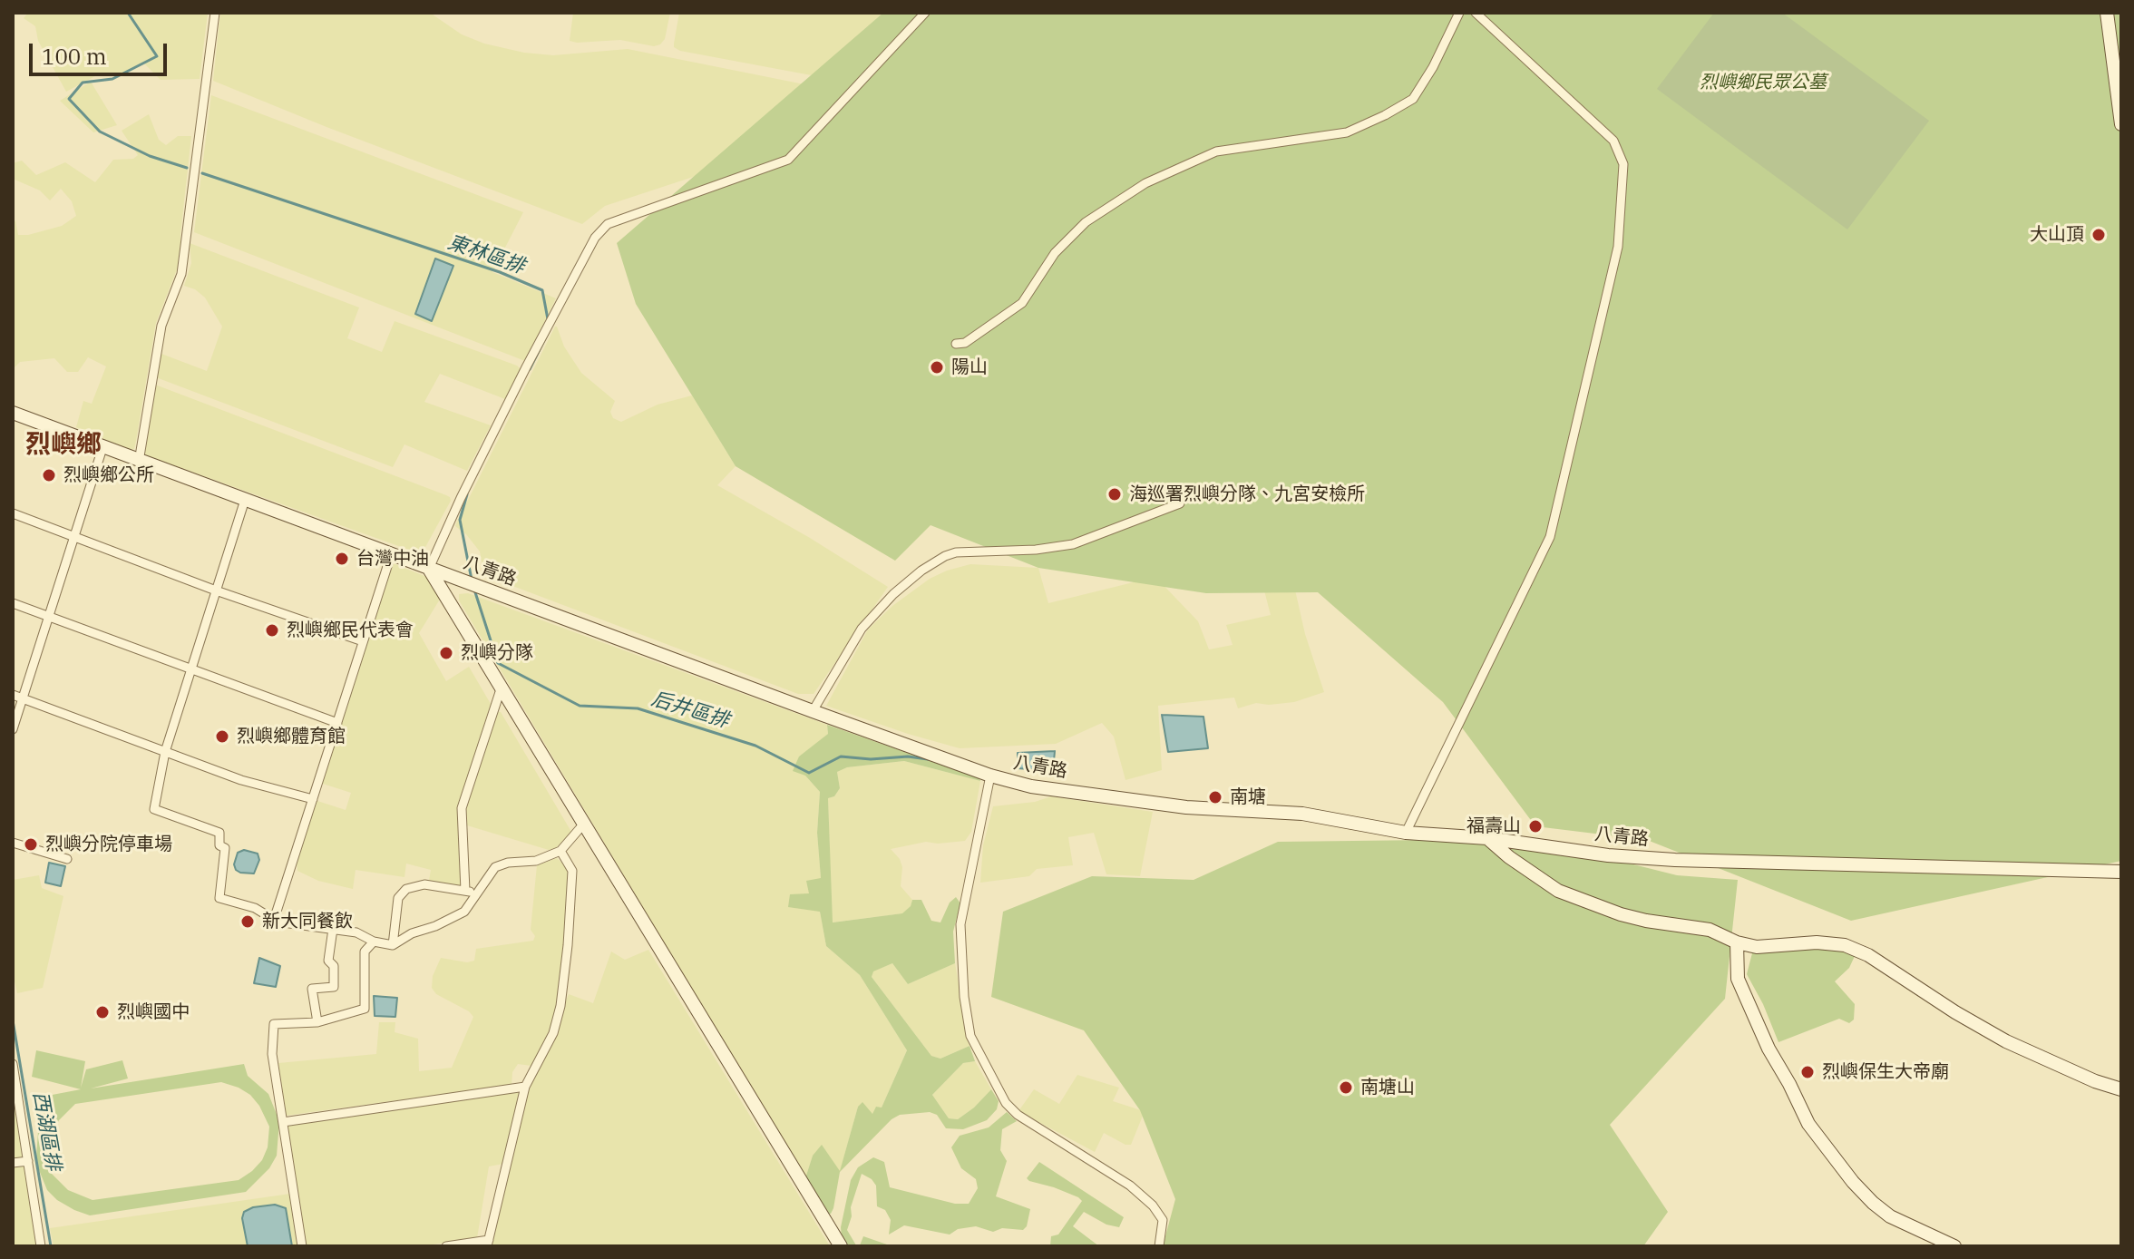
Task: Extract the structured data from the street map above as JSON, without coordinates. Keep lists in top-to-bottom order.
{
  "streets": {
    "main road": ["八青路"]
  },
  "districts": ["烈嶼鄉"],
  "water": ["東林區排", "后井區排", "西湖區排"],
  "parks": ["烈嶼鄉民眾公墓"],
  "places": [
    "大山頂",
    "陽山",
    "烈嶼鄉公所",
    "海巡署烈嶼分隊、九宮安檢所",
    "台灣中油",
    "烈嶼鄉民代表會",
    "烈嶼分隊",
    "烈嶼鄉體育館",
    "南塘",
    "福壽山",
    "烈嶼分院停車場",
    "新大同餐飲",
    "烈嶼國中",
    "烈嶼保生大帝廟",
    "南塘山"
  ],
  "scale_bar": "100 m"
}
